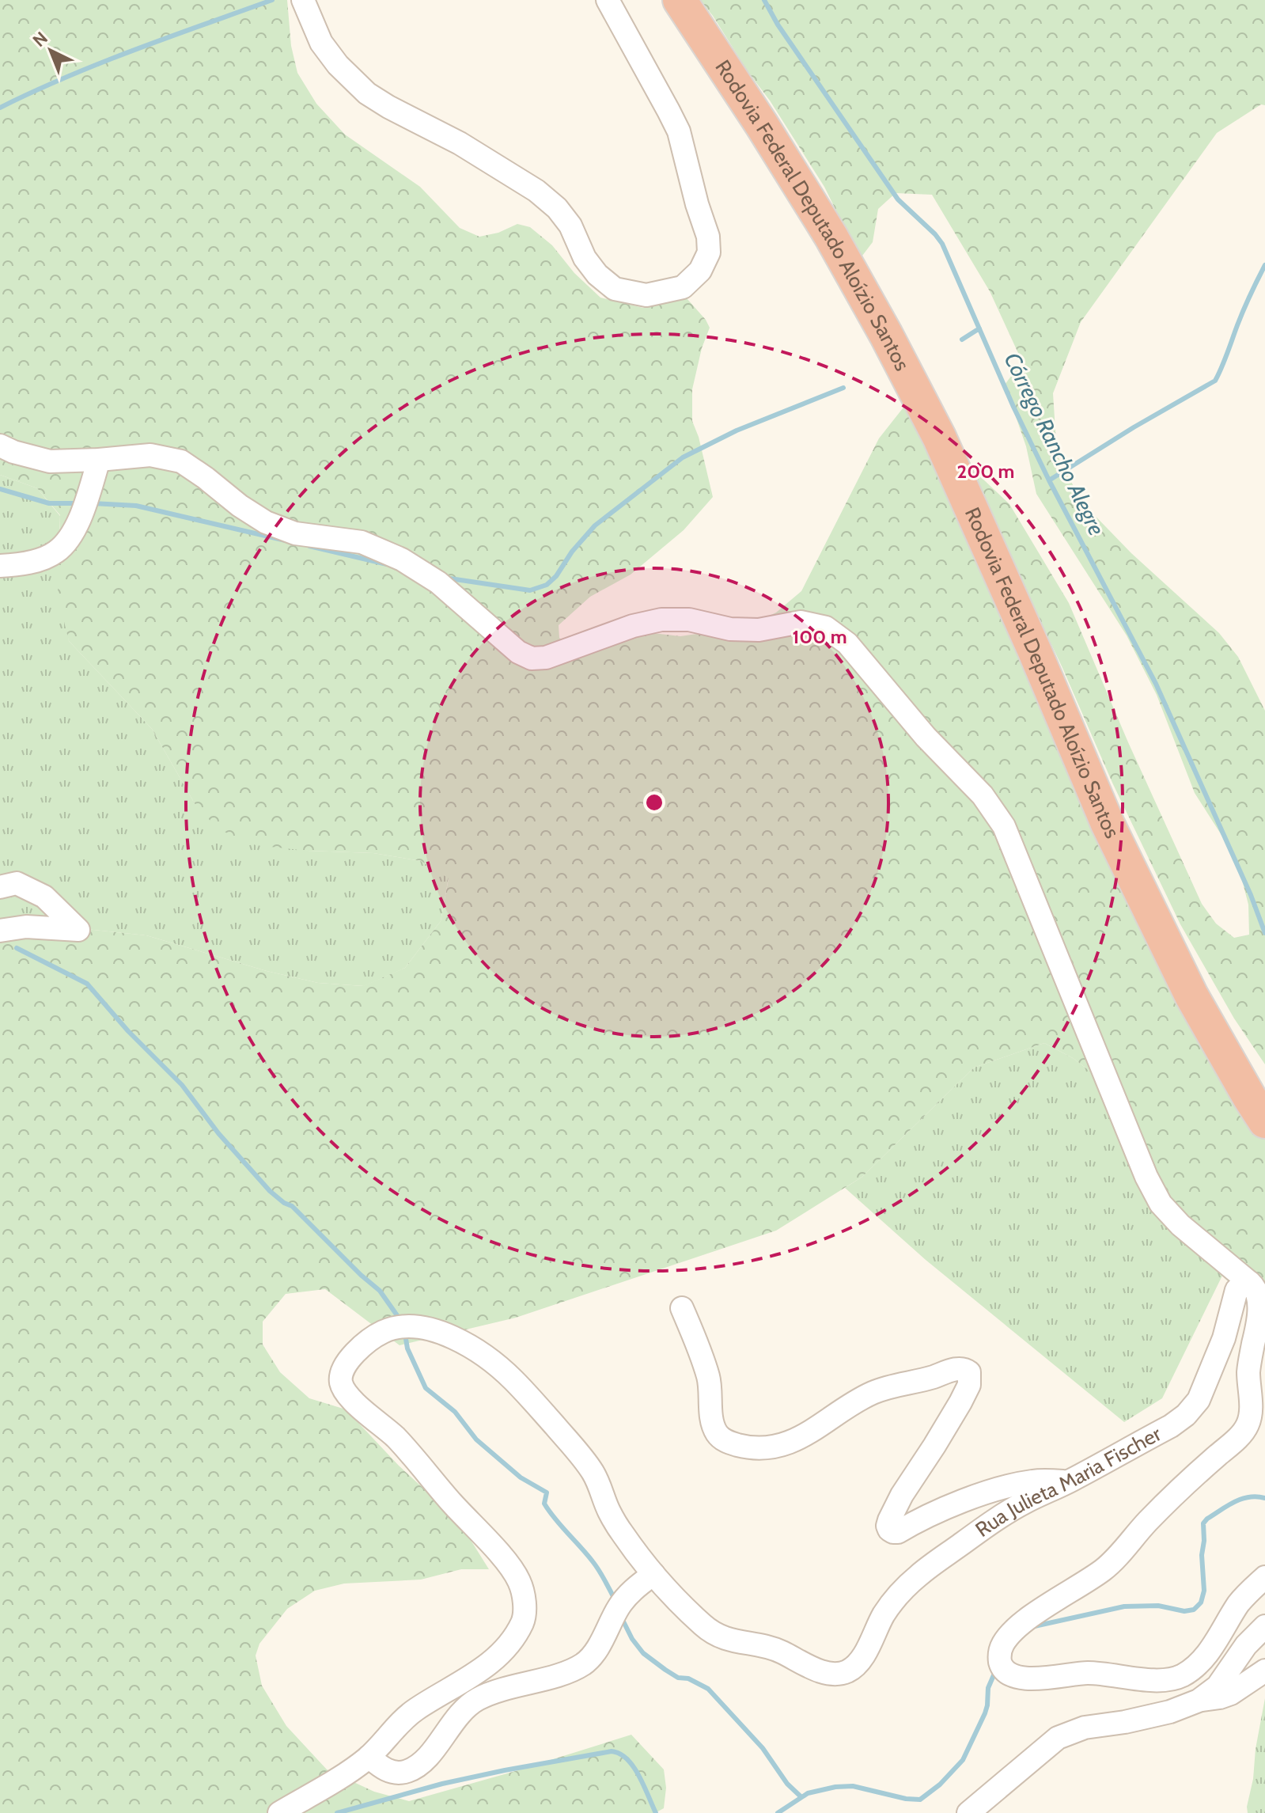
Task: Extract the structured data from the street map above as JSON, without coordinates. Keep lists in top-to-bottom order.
{
  "streets": {
    "highway": ["Rodovia Federal Deputado Aloízio Santos"],
    "street": ["Rua Julieta Maria Fischer"]
  },
  "water": ["Córrego Rancho Alegre"],
  "north": "top left",
  "rings": ["200 m", "100 m"]
}
